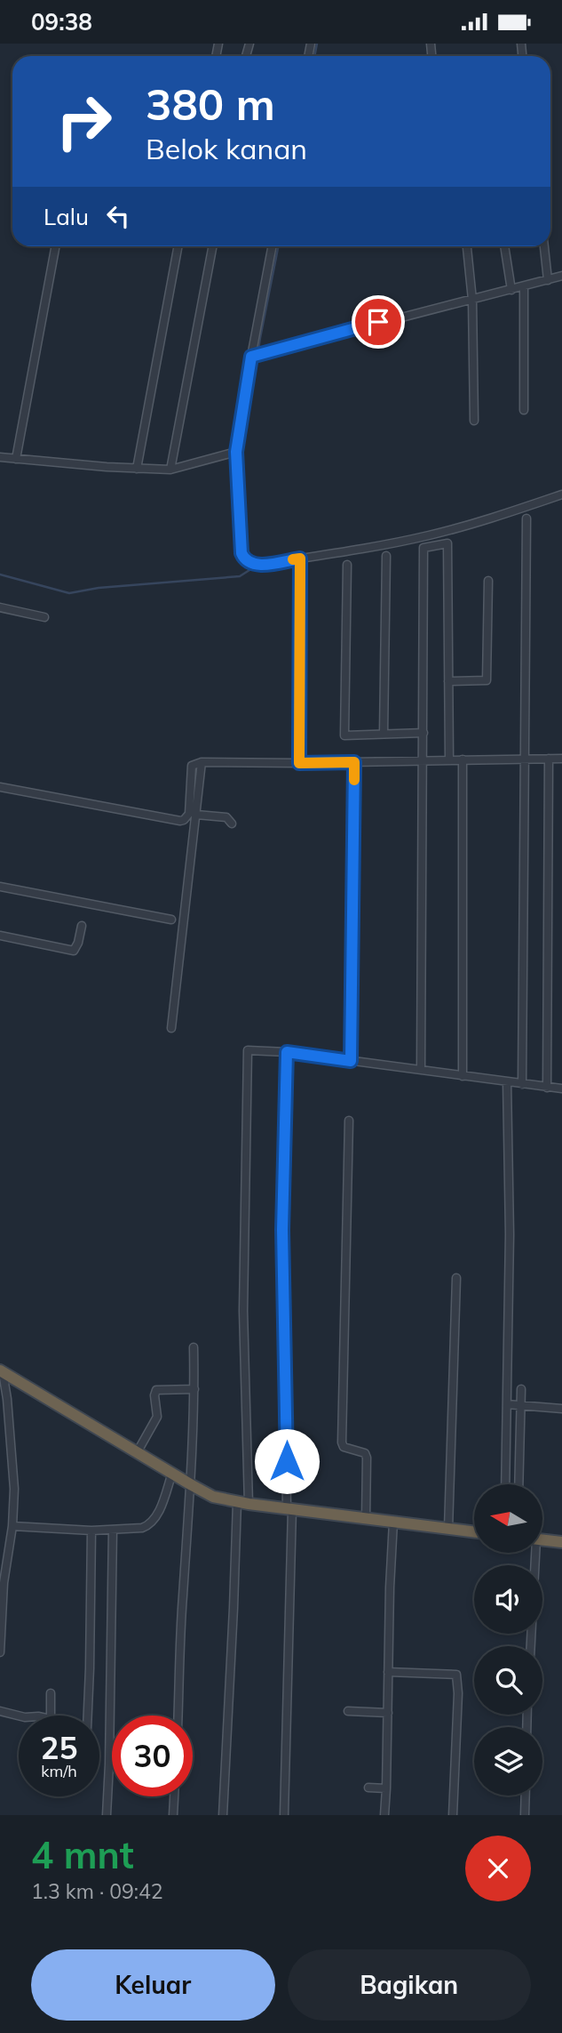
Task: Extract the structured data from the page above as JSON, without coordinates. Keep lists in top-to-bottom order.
{
  "north": "left",
  "page": {
    "status": "09:38",
    "turn": ["380 m", "Belok kanan"],
    "then": "Lalu",
    "speed": "25 km/h",
    "limit": "30",
    "heading": ["4 mnt", "1.3 km · 09:42"],
    "buttons": ["Keluar", "Bagikan"]
  }
}
